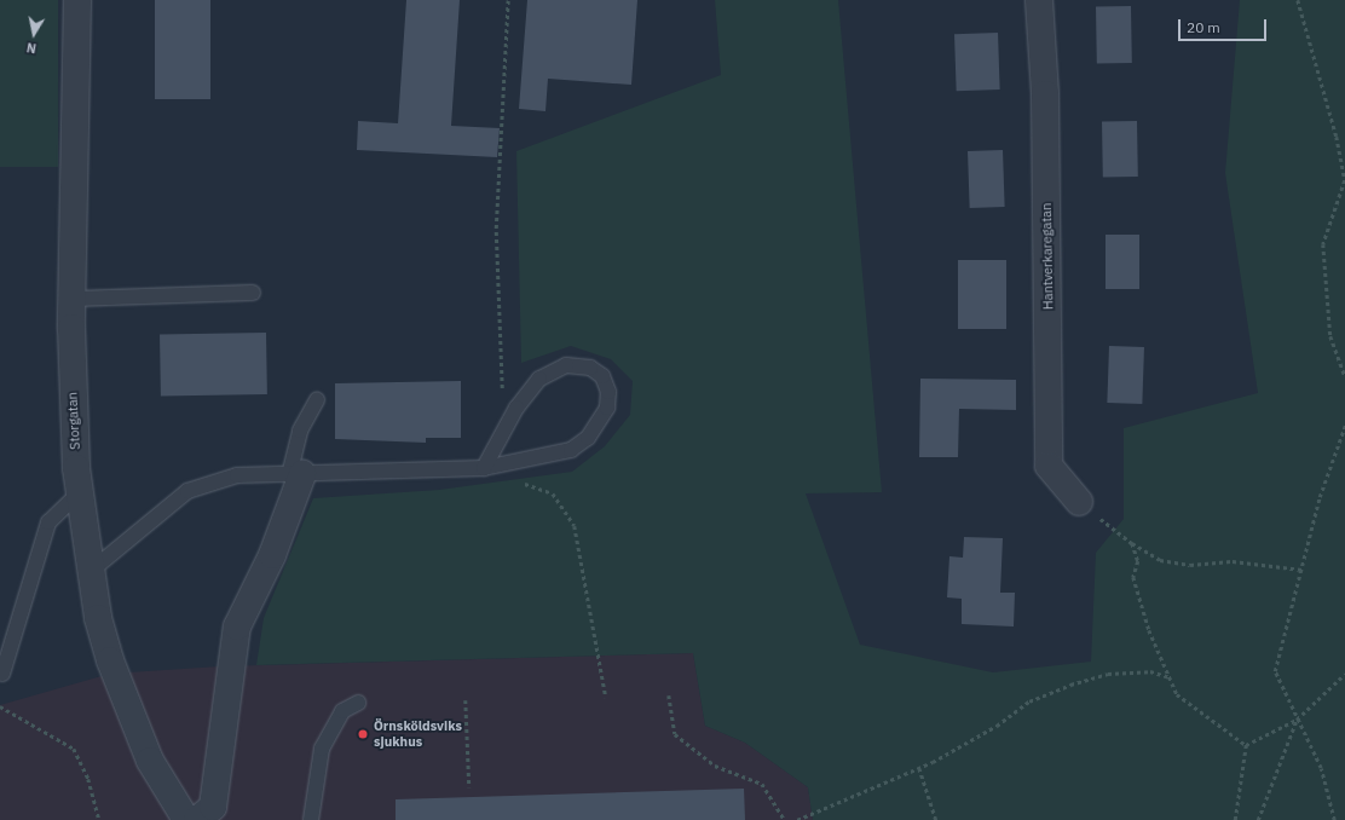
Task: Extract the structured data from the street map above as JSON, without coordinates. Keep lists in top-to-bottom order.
{
  "streets": {
    "street": ["Hantverkaregatan", "Storgatan"]
  },
  "places": ["Örnsköldsviks sjukhus"],
  "scale_bar": "20 m",
  "north": "bottom"
}
